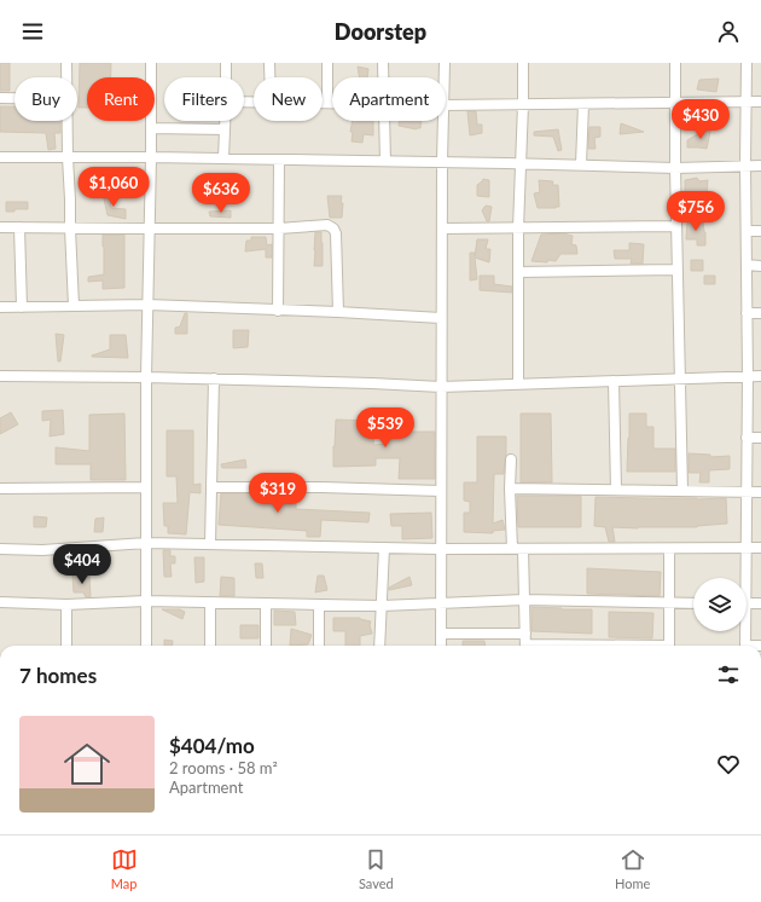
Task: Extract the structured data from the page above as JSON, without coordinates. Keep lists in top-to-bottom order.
{
  "page": {
    "header": "Doorstep",
    "chip": [
      "Buy",
      "Rent",
      "Filters",
      "New",
      "Apartment"
    ],
    "price": [
      "$430",
      "$1,060",
      "$636",
      "$756",
      "$539",
      "$319",
      "$404"
    ],
    "heading": "7 homes",
    "list": [
      {
        "name": "$404/mo",
        "note": "2 rooms · 58 m² · Apartment"
      }
    ],
    "tabs": ["Map", "Saved", "Home"]
  }
}
